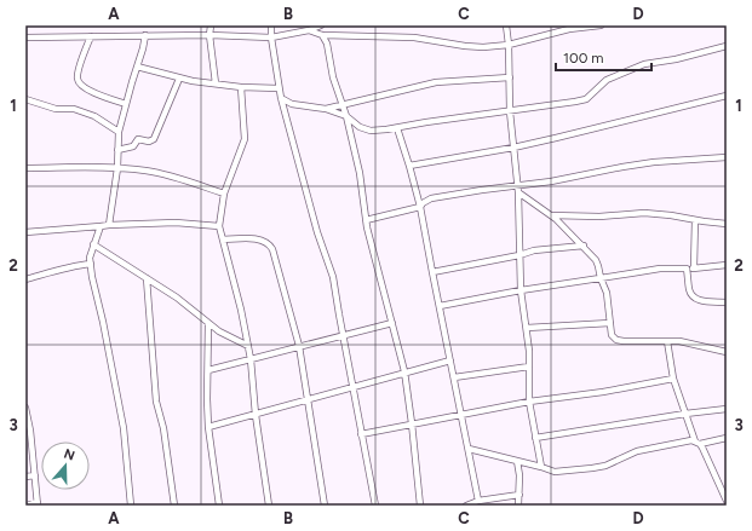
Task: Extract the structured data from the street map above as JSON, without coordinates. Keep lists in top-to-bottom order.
{
  "scale_bar": "100 m",
  "north": "top",
  "grid": {
    "columns": [
      "A",
      "B",
      "C",
      "D"
    ],
    "rows": ["1", "2", "3"]
  }
}
